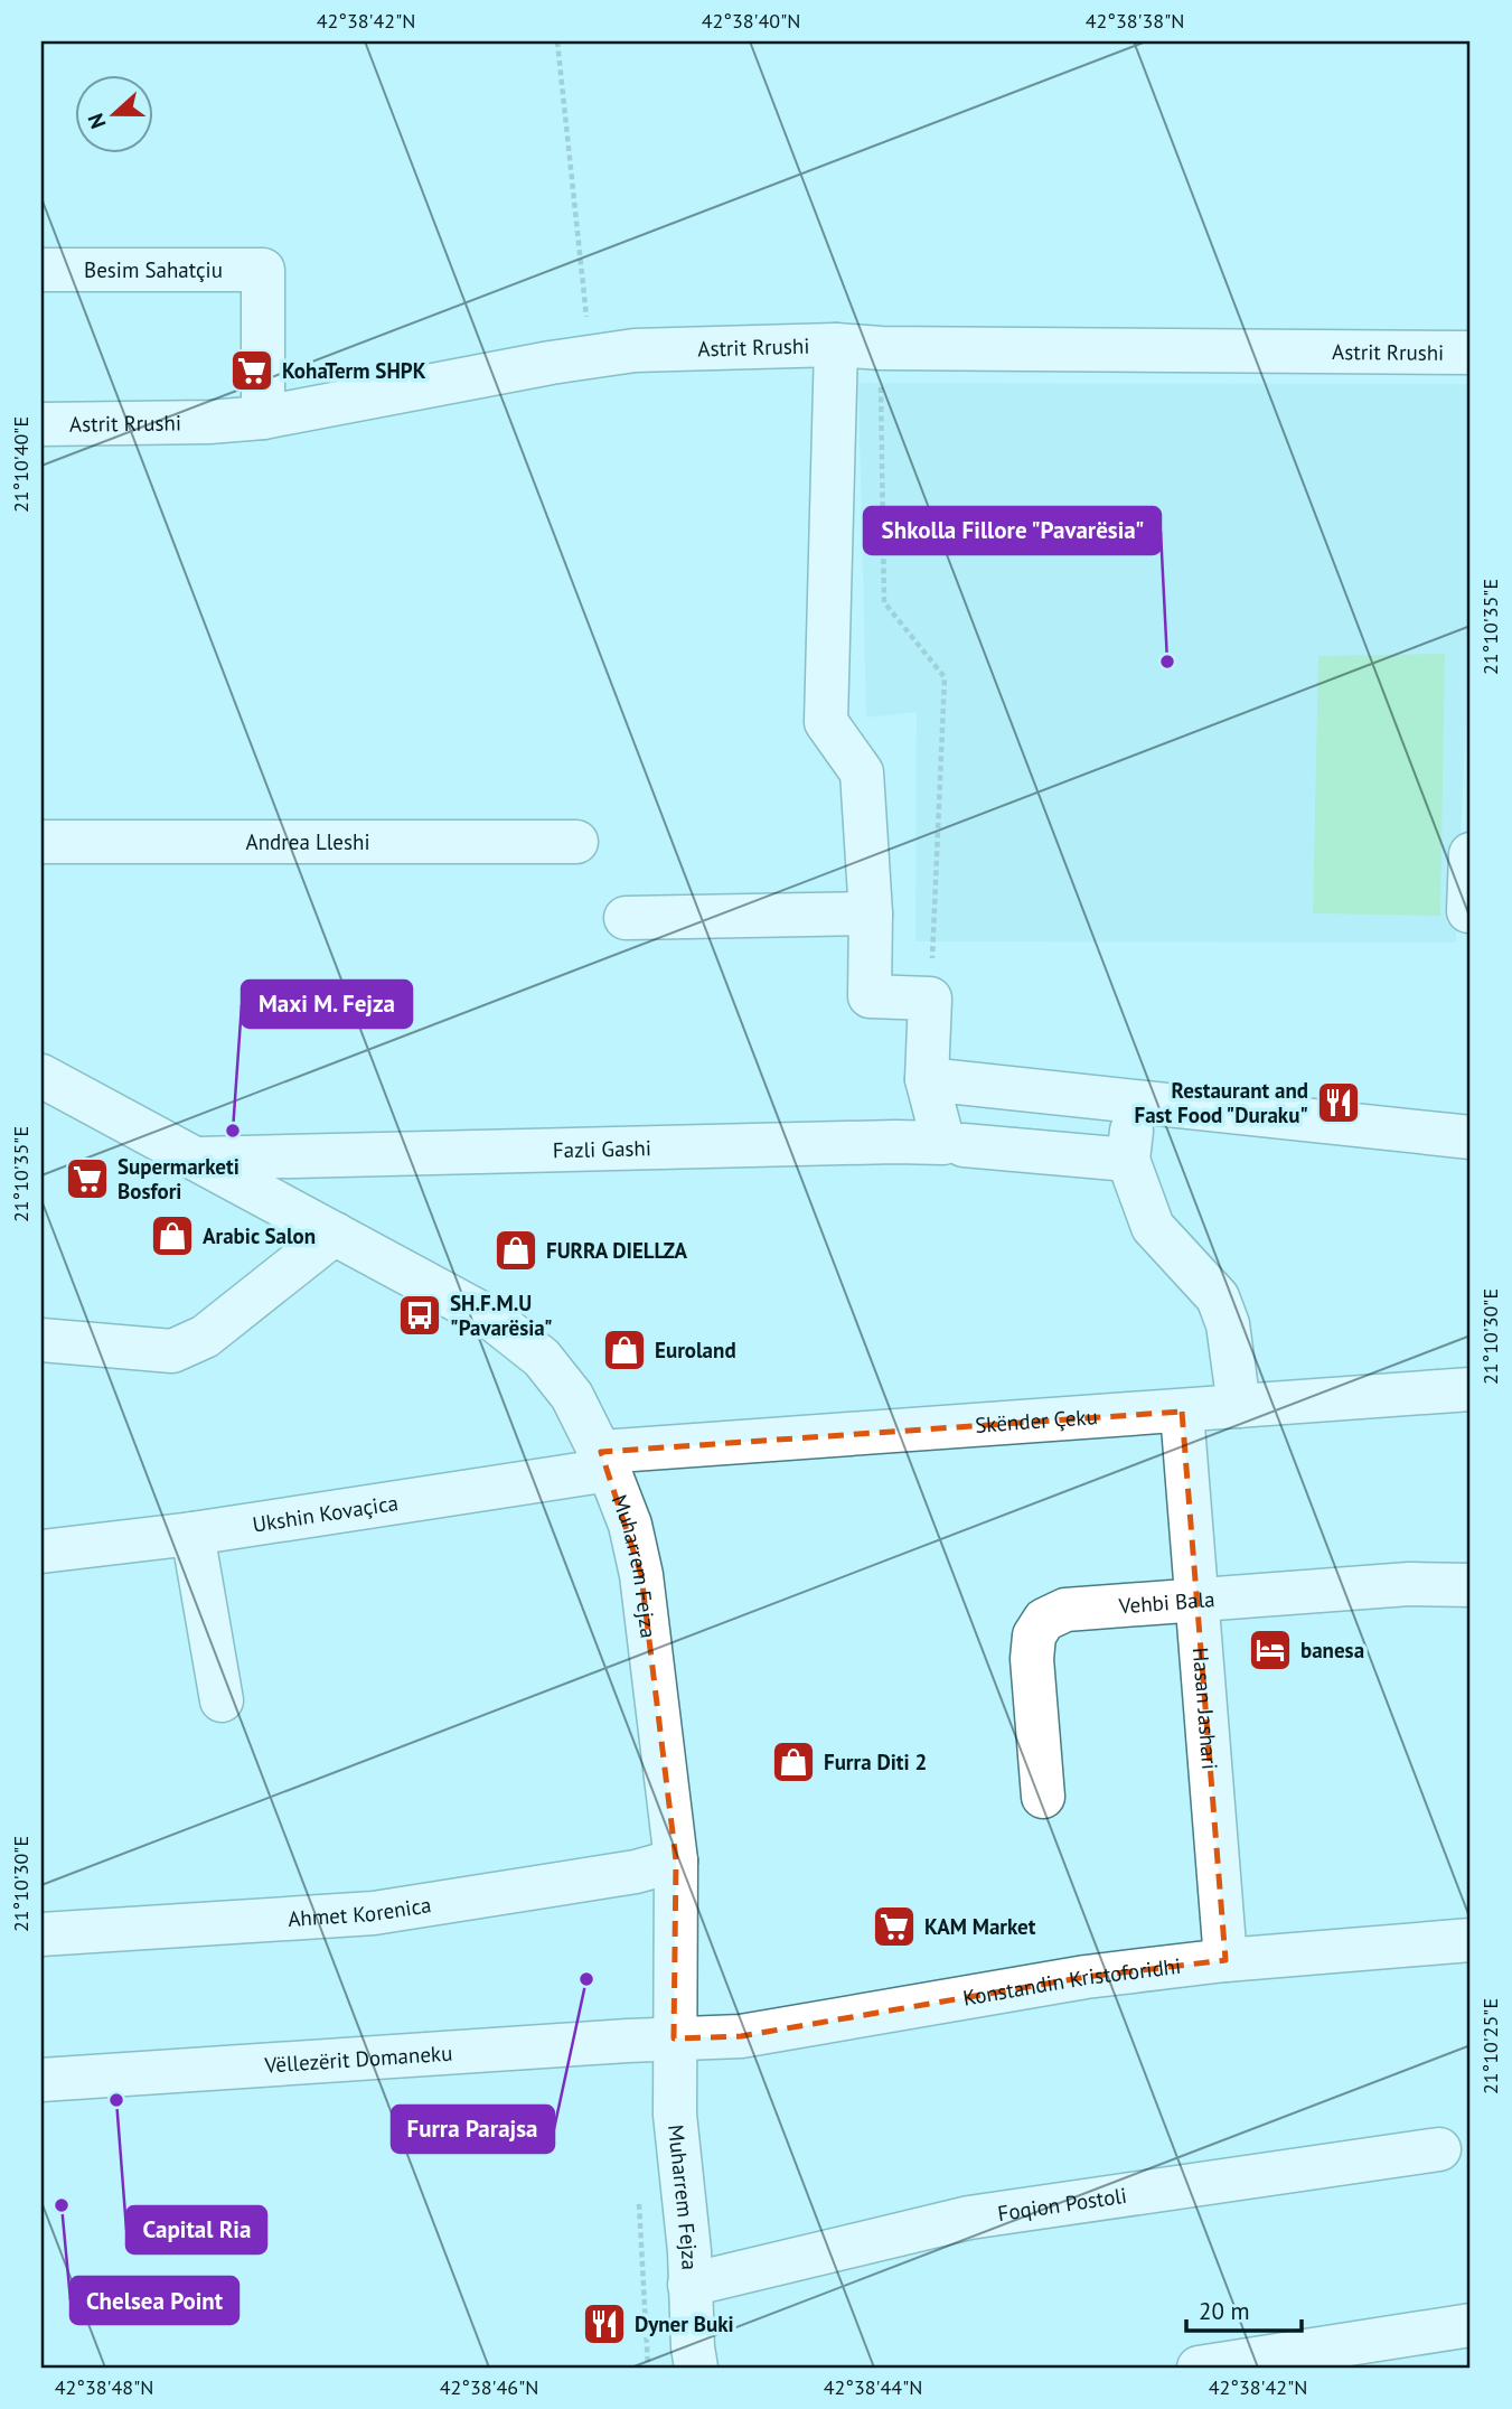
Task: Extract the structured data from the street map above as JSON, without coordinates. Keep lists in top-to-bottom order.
{
  "streets": {
    "street": [
      "Besim Sahatçiu",
      "Astrit Rrushi",
      "Andrea Lleshi",
      "Fazli Gashi",
      "Skënder Çeku",
      "Ukshin Kovaçica",
      "Muharrem Fejza",
      "Vehbi Bala",
      "Hasan Jashari",
      "Ahmet Korenica",
      "Konstandin Kristoforidhi",
      "Vëllezërit Domaneku",
      "Foqion Postoli"
    ]
  },
  "crossings": [
    ["Besim Sahatçiu", "Astrit Rrushi"],
    ["Fazli Gashi", "Muharrem Fejza"],
    ["Skënder Çeku", "Ukshin Kovaçica"],
    ["Skënder Çeku", "Muharrem Fejza"],
    ["Skënder Çeku", "Hasan Jashari"],
    ["Ukshin Kovaçica", "Muharrem Fejza"],
    ["Muharrem Fejza", "Ahmet Korenica"],
    ["Muharrem Fejza", "Konstandin Kristoforidhi"],
    ["Muharrem Fejza", "Vëllezërit Domaneku"],
    ["Muharrem Fejza", "Foqion Postoli"],
    ["Vehbi Bala", "Hasan Jashari"],
    ["Hasan Jashari", "Konstandin Kristoforidhi"],
    ["Konstandin Kristoforidhi", "Vëllezërit Domaneku"]
  ],
  "places": {
    "supermarket": ["KohaTerm SHPK", "Supermarketi Bosfori", "KAM Market"],
    "other": [
      "Shkolla Fillore \"Pavarësia\"",
      "Maxi M. Fejza",
      "Furra Parajsa",
      "Capital Ria",
      "Chelsea Point"
    ],
    "restaurant": ["Restaurant and Fast Food \"Duraku\"", "Dyner Buki"],
    "shop": [
      "Arabic Salon",
      "FURRA DIELLZA",
      "Euroland",
      "Furra Diti 2"
    ],
    "bus stop": ["SH.F.M.U \"Pavarësia\""],
    "hotel": ["banesa"]
  },
  "scale_bar": "20 m",
  "north": "left",
  "coordinates": [
    "42°38'42\"N",
    "42°38'40\"N",
    "42°38'38\"N",
    "21°10'40\"E",
    "21°10'35\"E",
    "21°10'30\"E",
    "21°10'25\"E",
    "42°38'48\"N",
    "42°38'46\"N",
    "42°38'44\"N"
  ]
}
